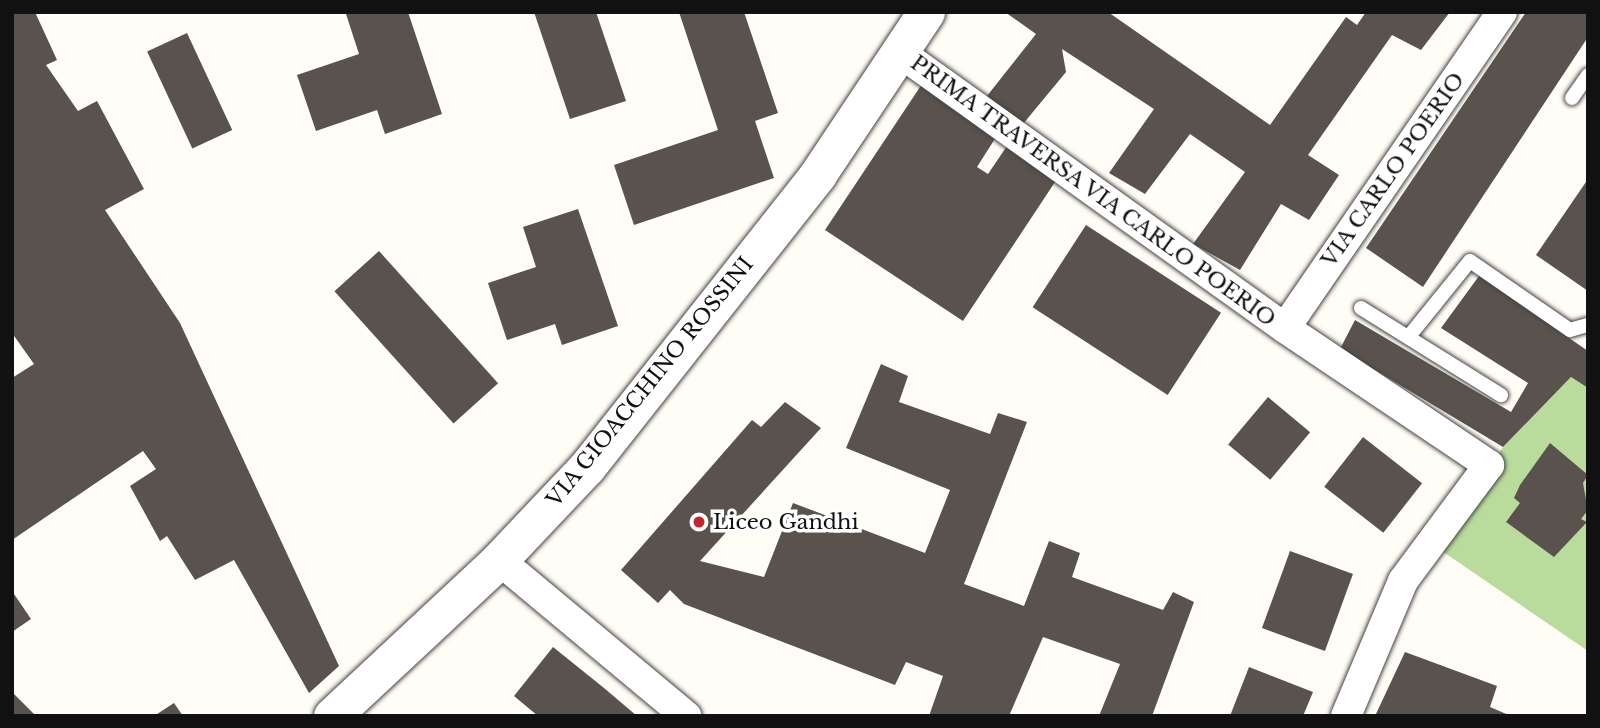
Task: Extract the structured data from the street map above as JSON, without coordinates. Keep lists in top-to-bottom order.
{
  "streets": {
    "street": ["VIA CARLO POERIO", "PRIMA TRAVERSA VIA CARLO POERIO", "VIA GIOACCHINO ROSSINI"]
  },
  "crossings": [
    ["VIA CARLO POERIO", "PRIMA TRAVERSA VIA CARLO POERIO"],
    ["PRIMA TRAVERSA VIA CARLO POERIO", "VIA GIOACCHINO ROSSINI"]
  ],
  "places": ["Liceo Gandhi"]
}
